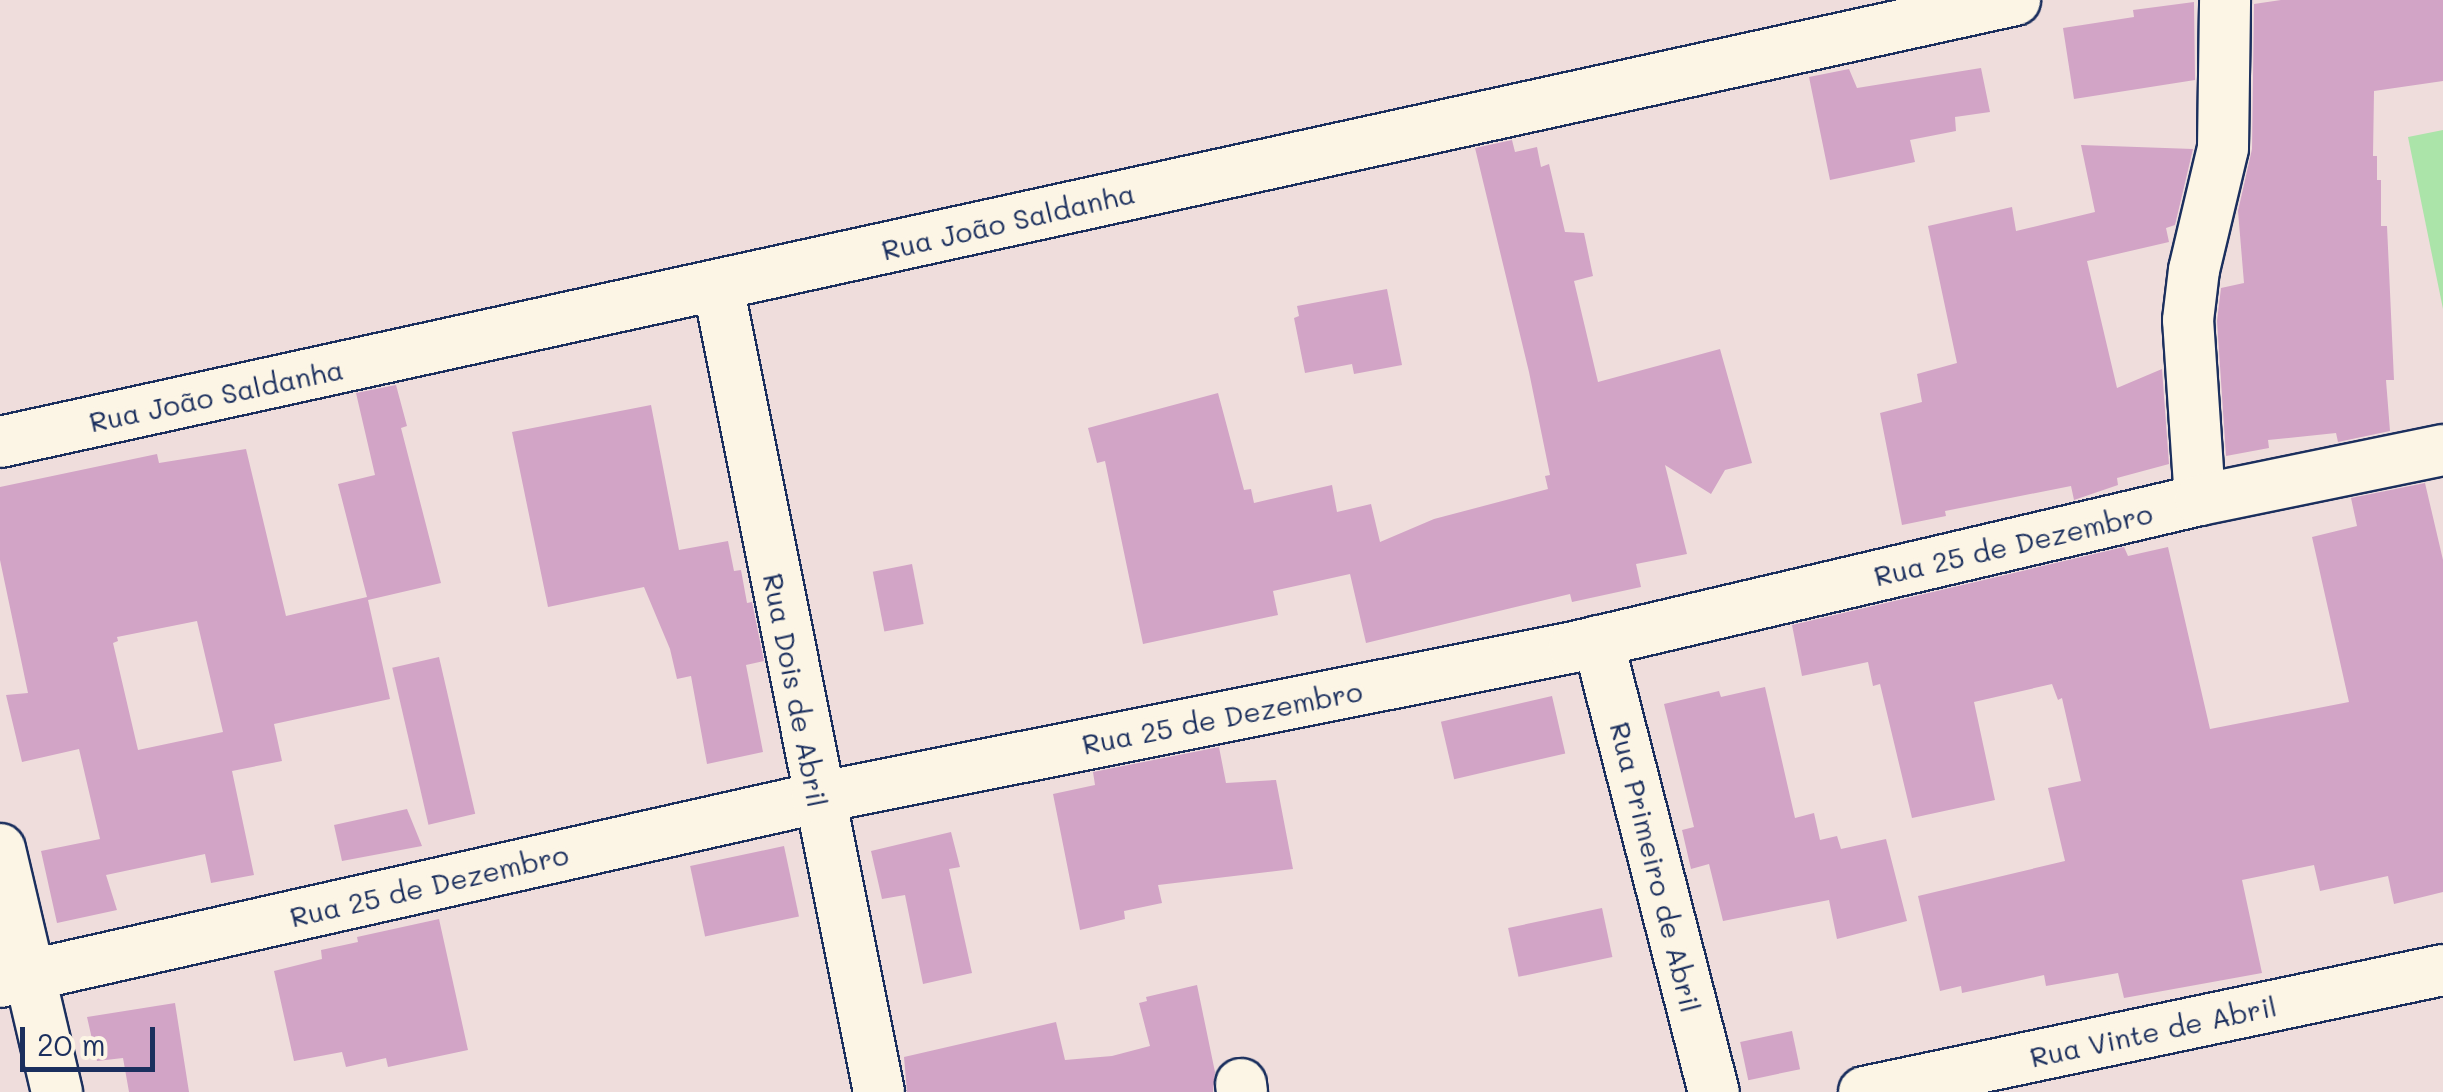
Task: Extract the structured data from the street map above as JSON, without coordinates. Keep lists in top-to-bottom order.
{
  "streets": {
    "street": [
      "Rua João Saldanha",
      "Rua 25 de Dezembro",
      "Rua Dois de Abril",
      "Rua Primeiro de Abril",
      "Rua Vinte de Abril"
    ]
  },
  "crossings": [
    ["Rua João Saldanha", "Rua Dois de Abril"],
    ["Rua 25 de Dezembro", "Rua Dois de Abril"],
    ["Rua 25 de Dezembro", "Rua Primeiro de Abril"]
  ],
  "scale_bar": "20 m"
}
